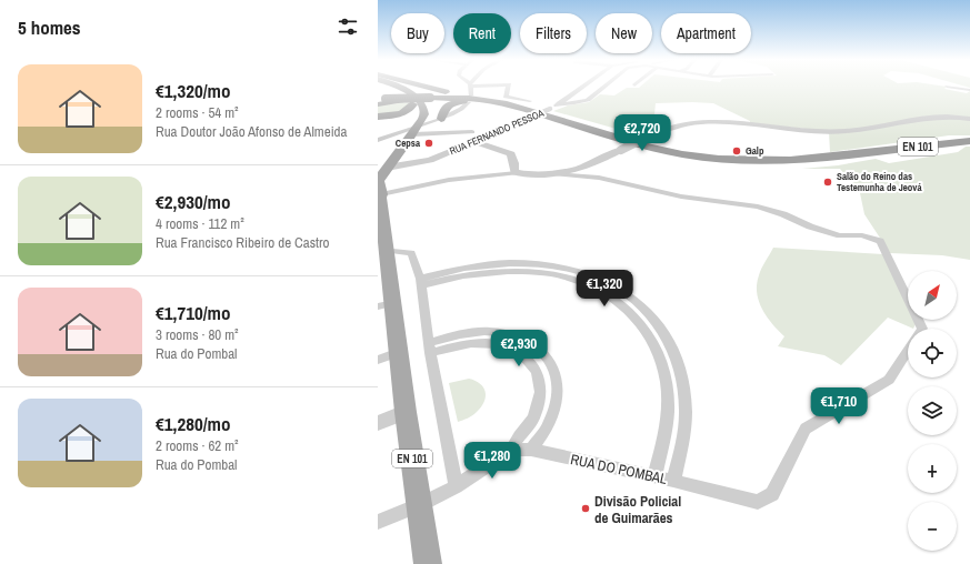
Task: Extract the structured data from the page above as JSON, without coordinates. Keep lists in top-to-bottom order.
{
  "streets": {
    "highway": ["EN 101"],
    "street": ["RUA FERNANDO PESSOA", "RUA DO POMBAL"]
  },
  "places": [
    "Cepsa",
    "Galp",
    "Salão do Reino das Testemunha de Jeová",
    "Divisão Policial de Guimarães"
  ],
  "north": "top right",
  "page": {
    "heading": "5 homes",
    "chip": [
      "Buy",
      "Rent",
      "Filters",
      "New",
      "Apartment"
    ],
    "list": [
      {
        "name": "€1,320/mo",
        "note": "2 rooms · 54 m² · Rua Doutor João Afonso de Almeida"
      },
      {
        "name": "€2,930/mo",
        "note": "4 rooms · 112 m² · Rua Francisco Ribeiro de Castro"
      },
      {
        "name": "€1,710/mo",
        "note": "3 rooms · 80 m² · Rua do Pombal"
      },
      {
        "name": "€1,280/mo",
        "note": "2 rooms · 62 m² · Rua do Pombal"
      }
    ],
    "price": [
      "€2,720",
      "€1,320",
      "€2,930",
      "€1,710",
      "€1,280"
    ],
    "map_buttons": ["+", "−"]
  }
}
